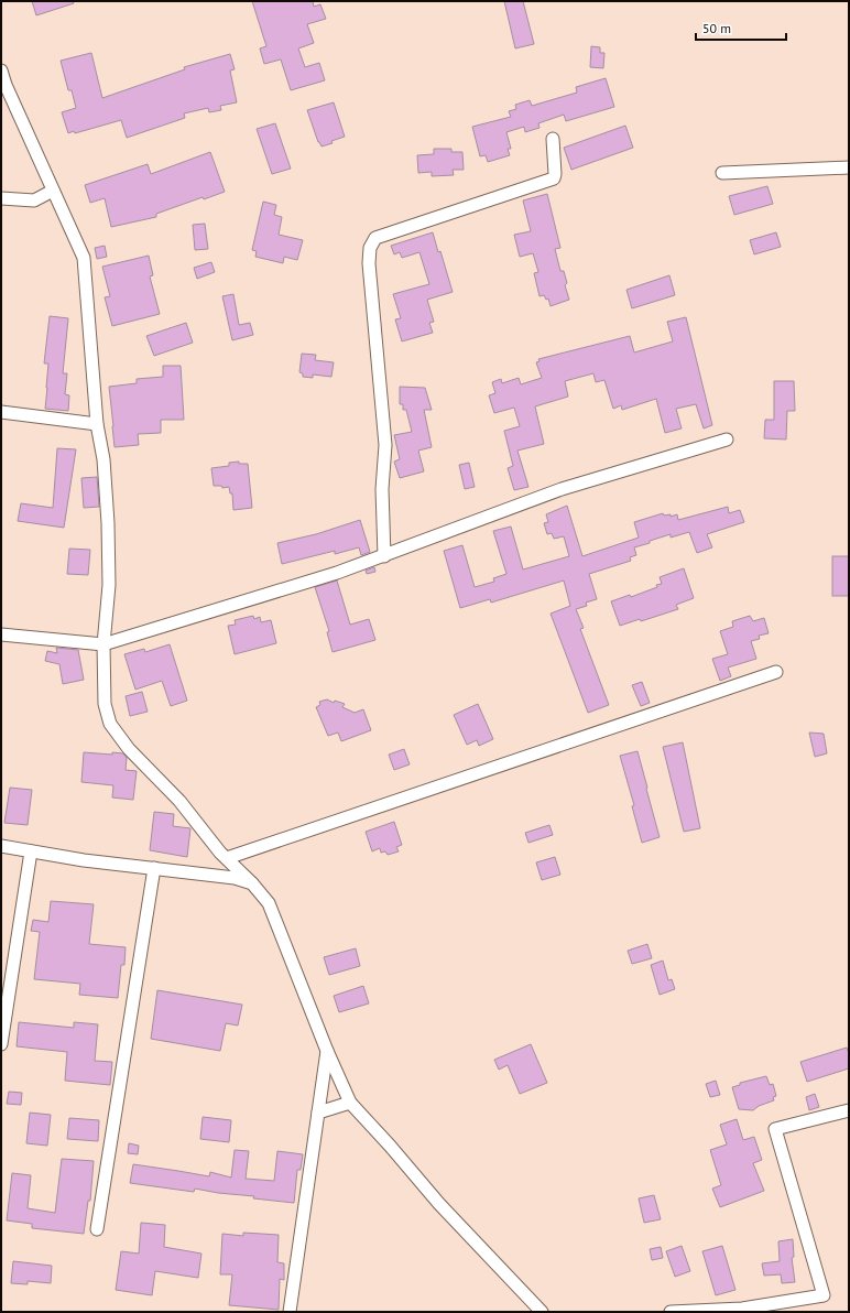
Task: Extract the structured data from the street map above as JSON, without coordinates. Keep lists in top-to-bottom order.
{
  "scale_bar": "50 m"
}
